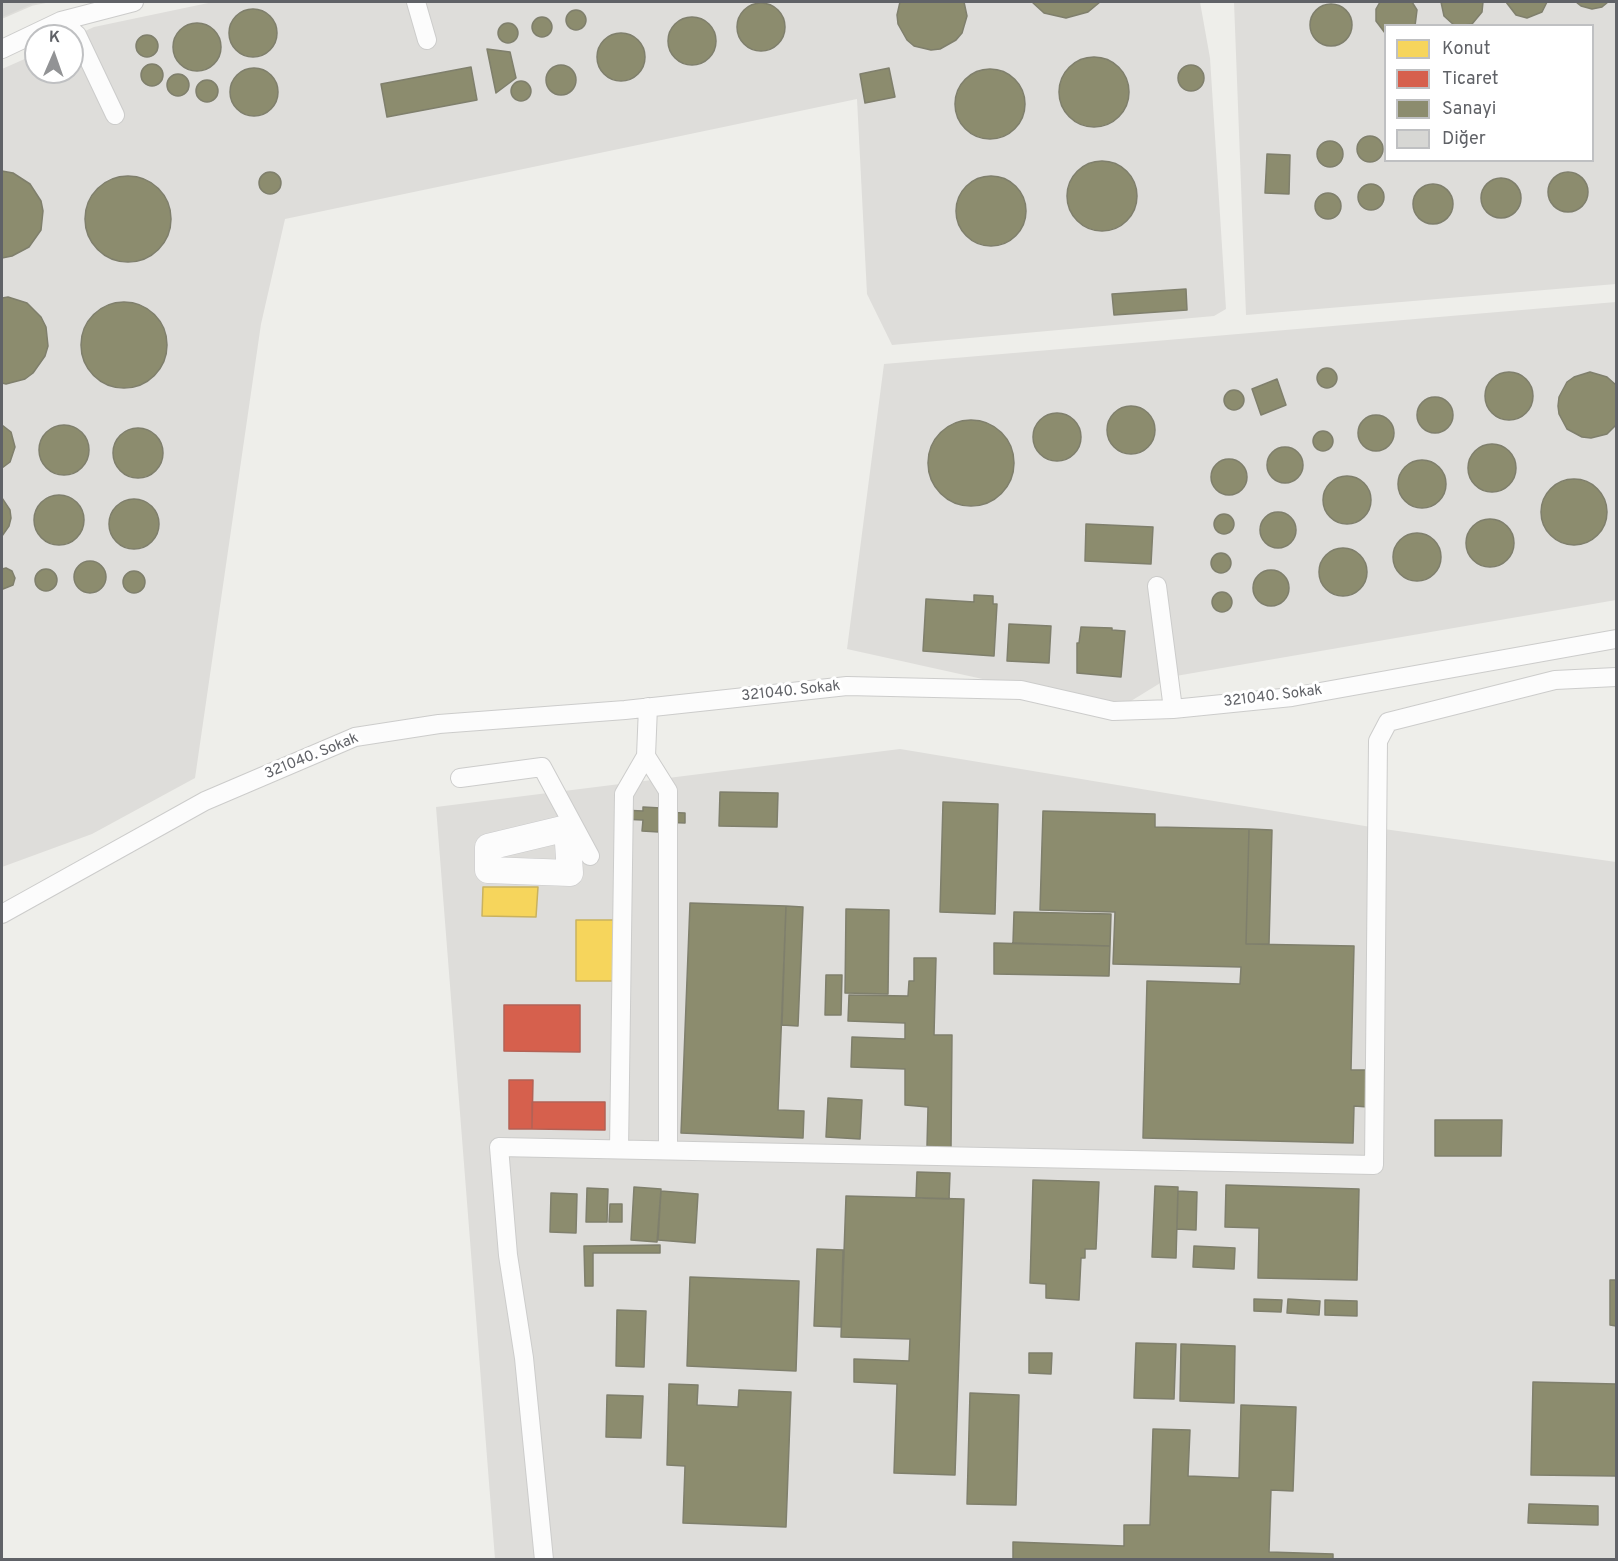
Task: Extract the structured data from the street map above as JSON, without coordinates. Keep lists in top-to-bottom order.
{
  "streets": {
    "street": ["321040. Sokak"]
  },
  "legend": [
    "Konut",
    "Ticaret",
    "Sanayi",
    "Diğer"
  ],
  "north": "top"
}
